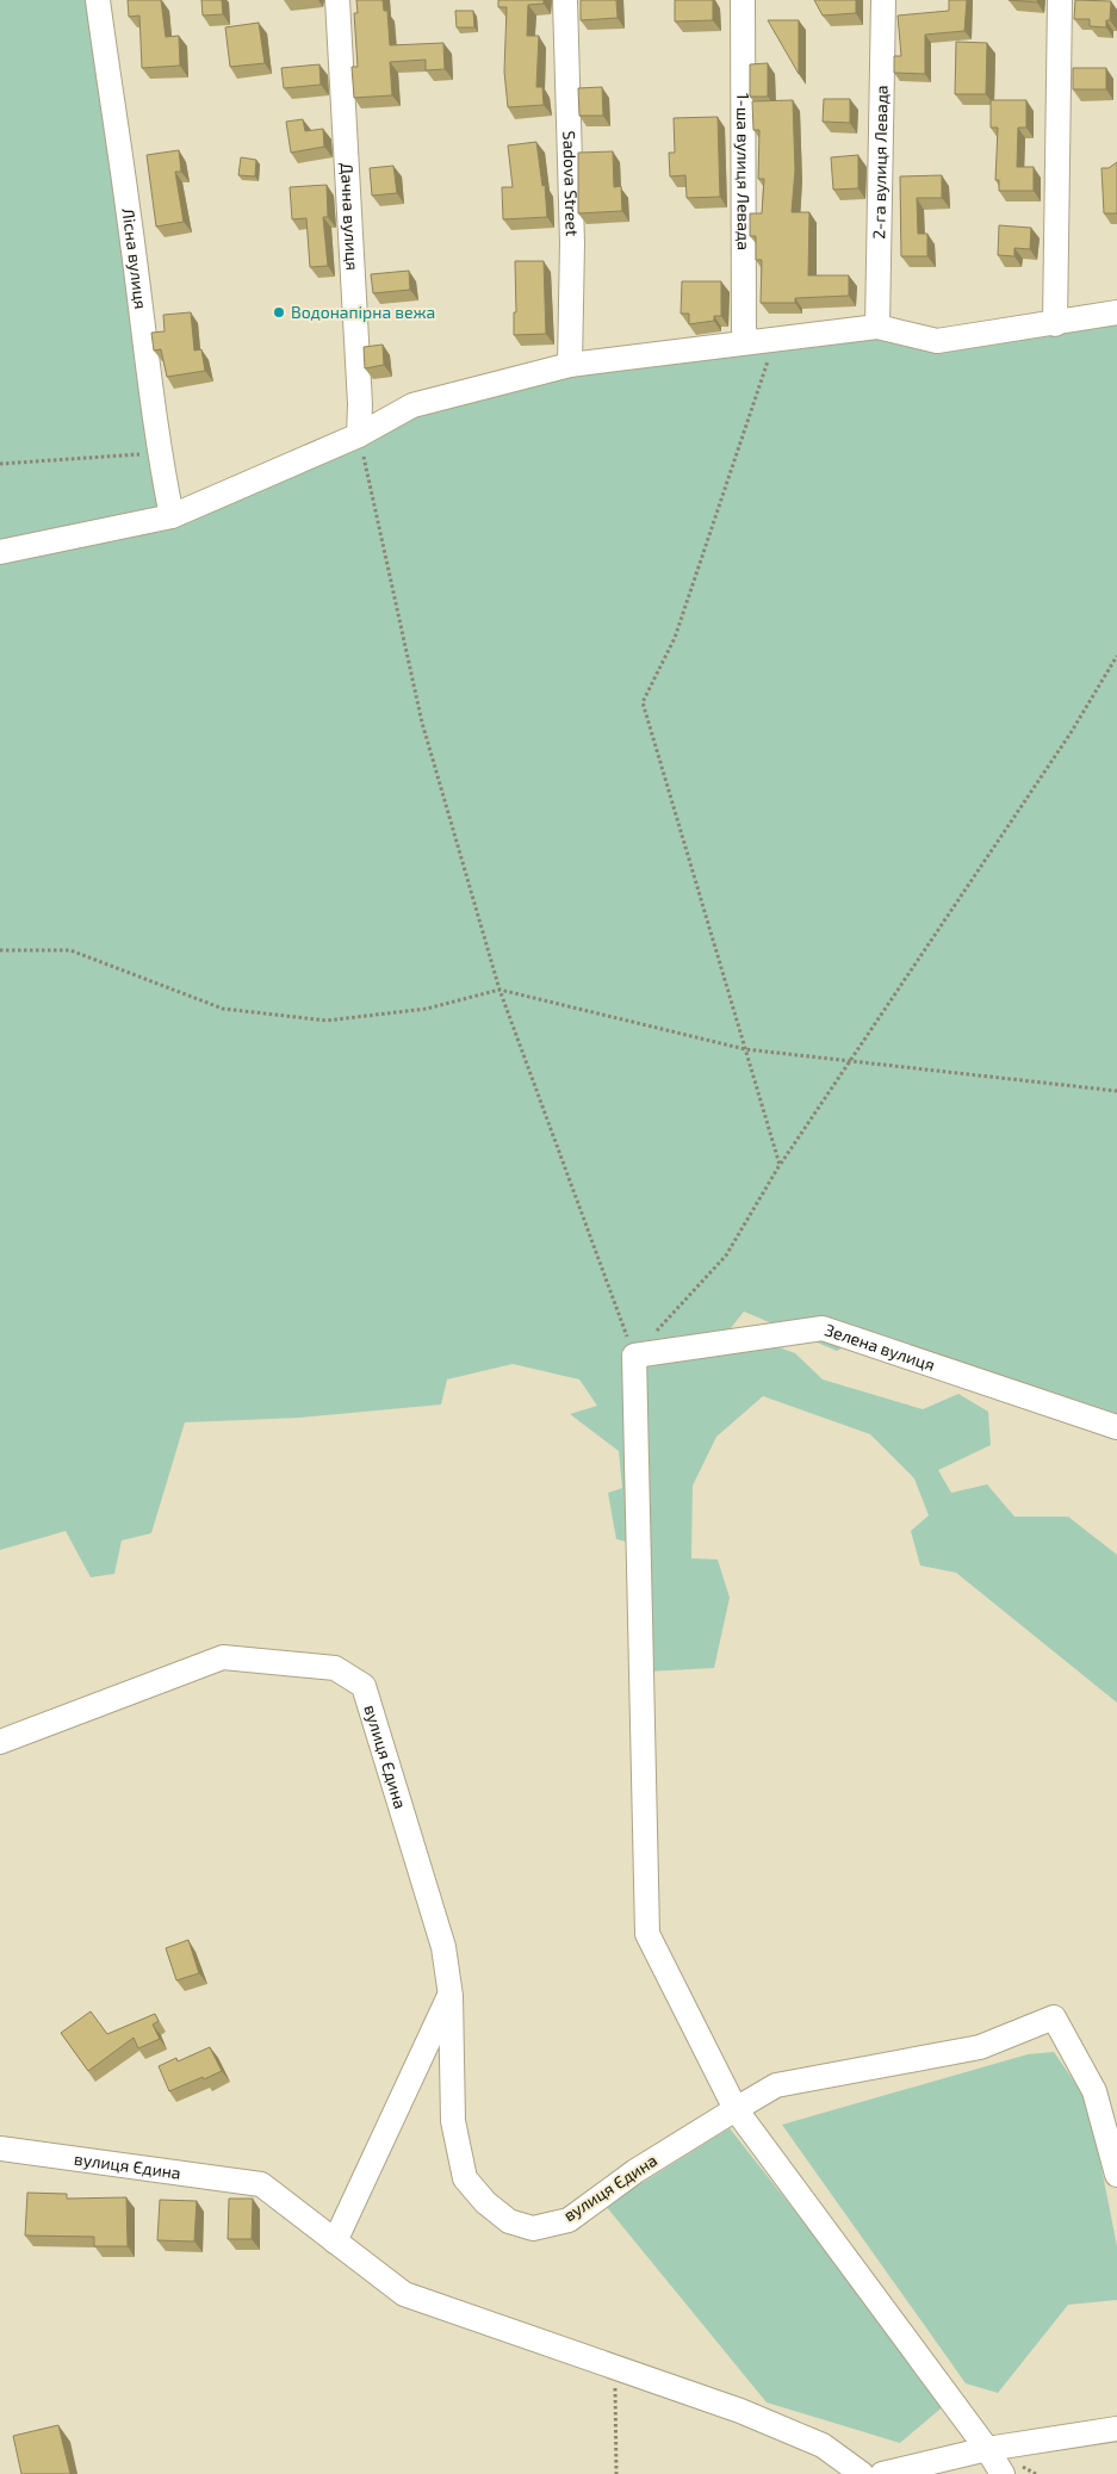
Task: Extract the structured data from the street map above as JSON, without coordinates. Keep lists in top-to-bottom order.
{
  "streets": {
    "street": [
      "2-га вулиця Левада",
      "1-ша вулиця Левада",
      "Sadova Street",
      "Дачна вулиця",
      "Лісна вулиця",
      "Зелена вулиця",
      "вулиця Єдина"
    ]
  },
  "places": ["Водонапірна вежа"]
}
